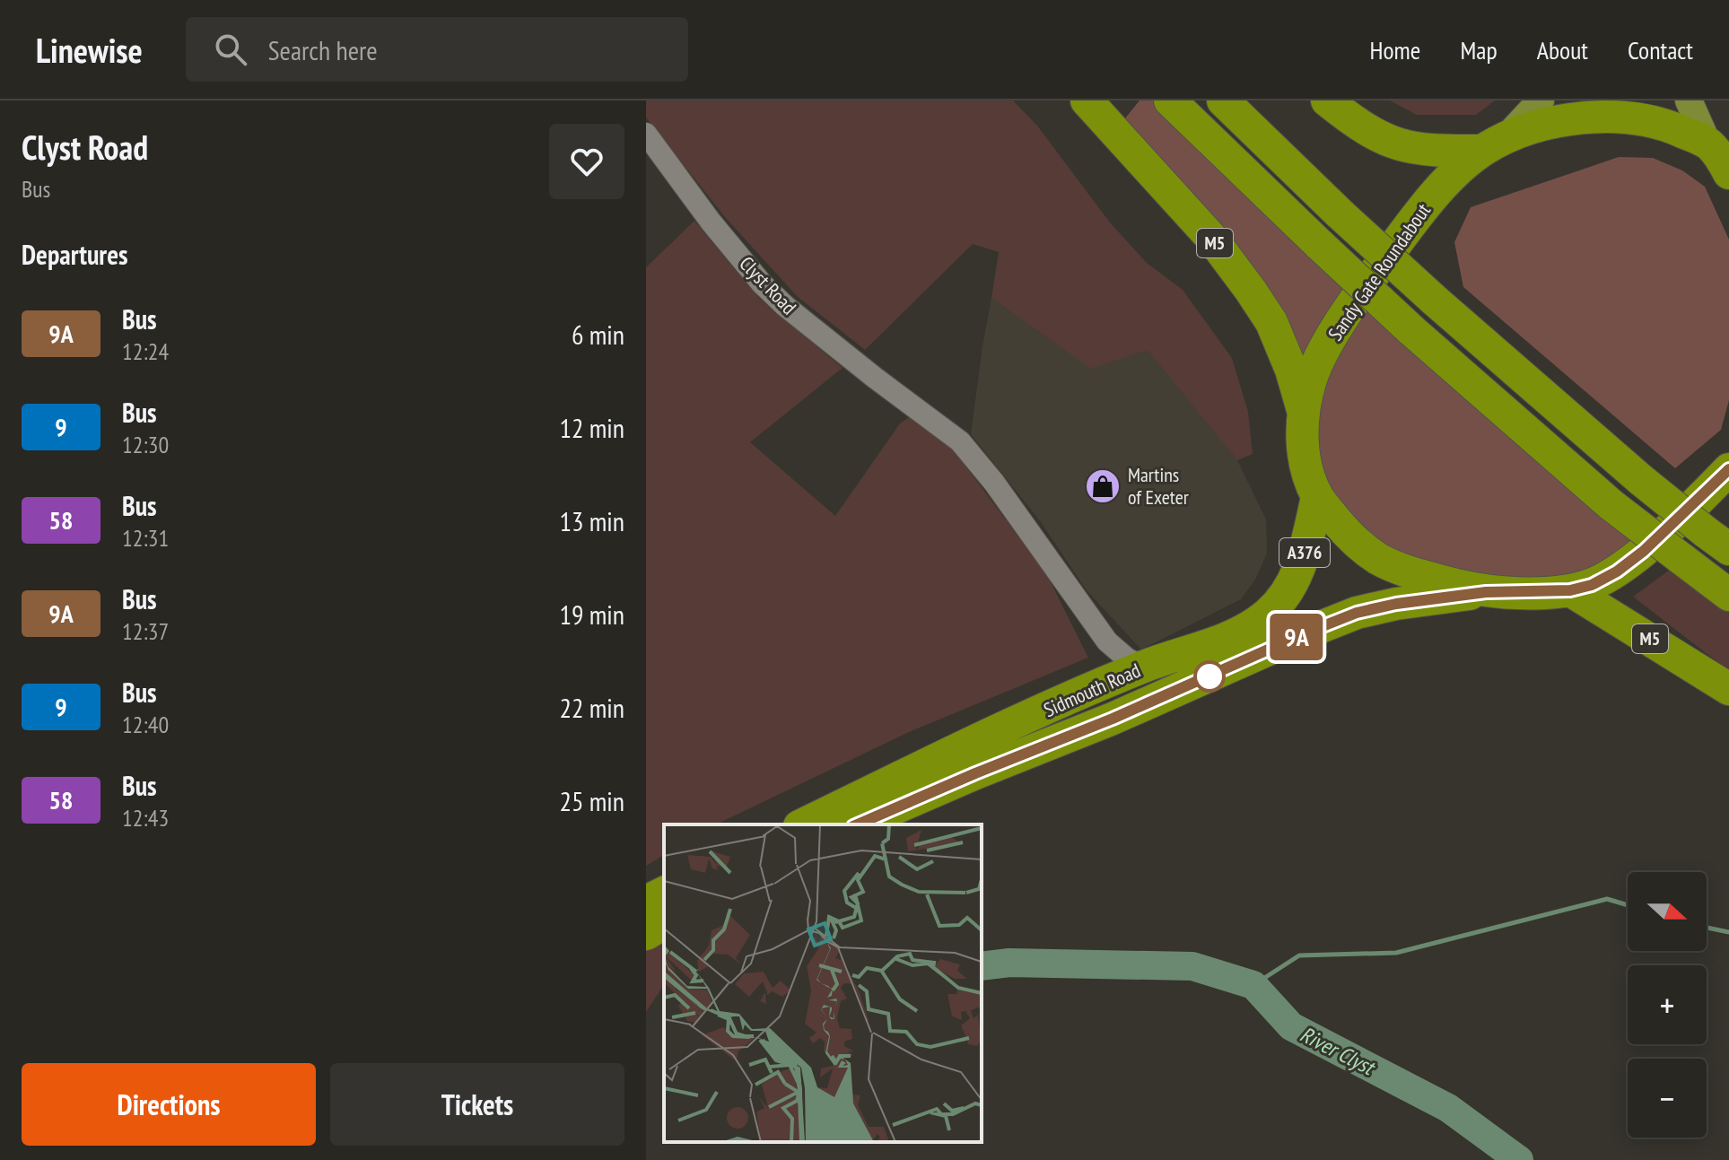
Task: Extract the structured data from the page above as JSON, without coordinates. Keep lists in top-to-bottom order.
{
  "streets": {
    "highway": [
      "M5",
      "Sandy Gate Roundabout",
      "A376",
      "Sidmouth Road"
    ],
    "street": ["Clyst Road"]
  },
  "crossings": [
    ["M5", "Sandy Gate Roundabout"],
    ["Sandy Gate Roundabout", "Sidmouth Road"],
    ["Clyst Road", "Sidmouth Road"]
  ],
  "water": ["River Clyst"],
  "places": {
    "shop": ["Martins of Exeter"]
  },
  "lines": ["bus line 9A"],
  "north": "right",
  "page": {
    "header": "Linewise",
    "search": "Search here",
    "nav": [
      "Home",
      "Map",
      "About",
      "Contact"
    ],
    "heading": [
      ["Clyst Road", "Bus"],
      "Departures"
    ],
    "on_map": "9A",
    "list": [
      {
        "mark": "9A",
        "name": "Bus",
        "note": "12:24",
        "value": "6 min"
      },
      {
        "mark": "9",
        "name": "Bus",
        "note": "12:30",
        "value": "12 min"
      },
      {
        "mark": "58",
        "name": "Bus",
        "note": "12:31",
        "value": "13 min"
      },
      {
        "mark": "9A",
        "name": "Bus",
        "note": "12:37",
        "value": "19 min"
      },
      {
        "mark": "9",
        "name": "Bus",
        "note": "12:40",
        "value": "22 min"
      },
      {
        "mark": "58",
        "name": "Bus",
        "note": "12:43",
        "value": "25 min"
      }
    ],
    "map_buttons": ["+", "−"],
    "buttons": ["Directions", "Tickets"]
  }
}
